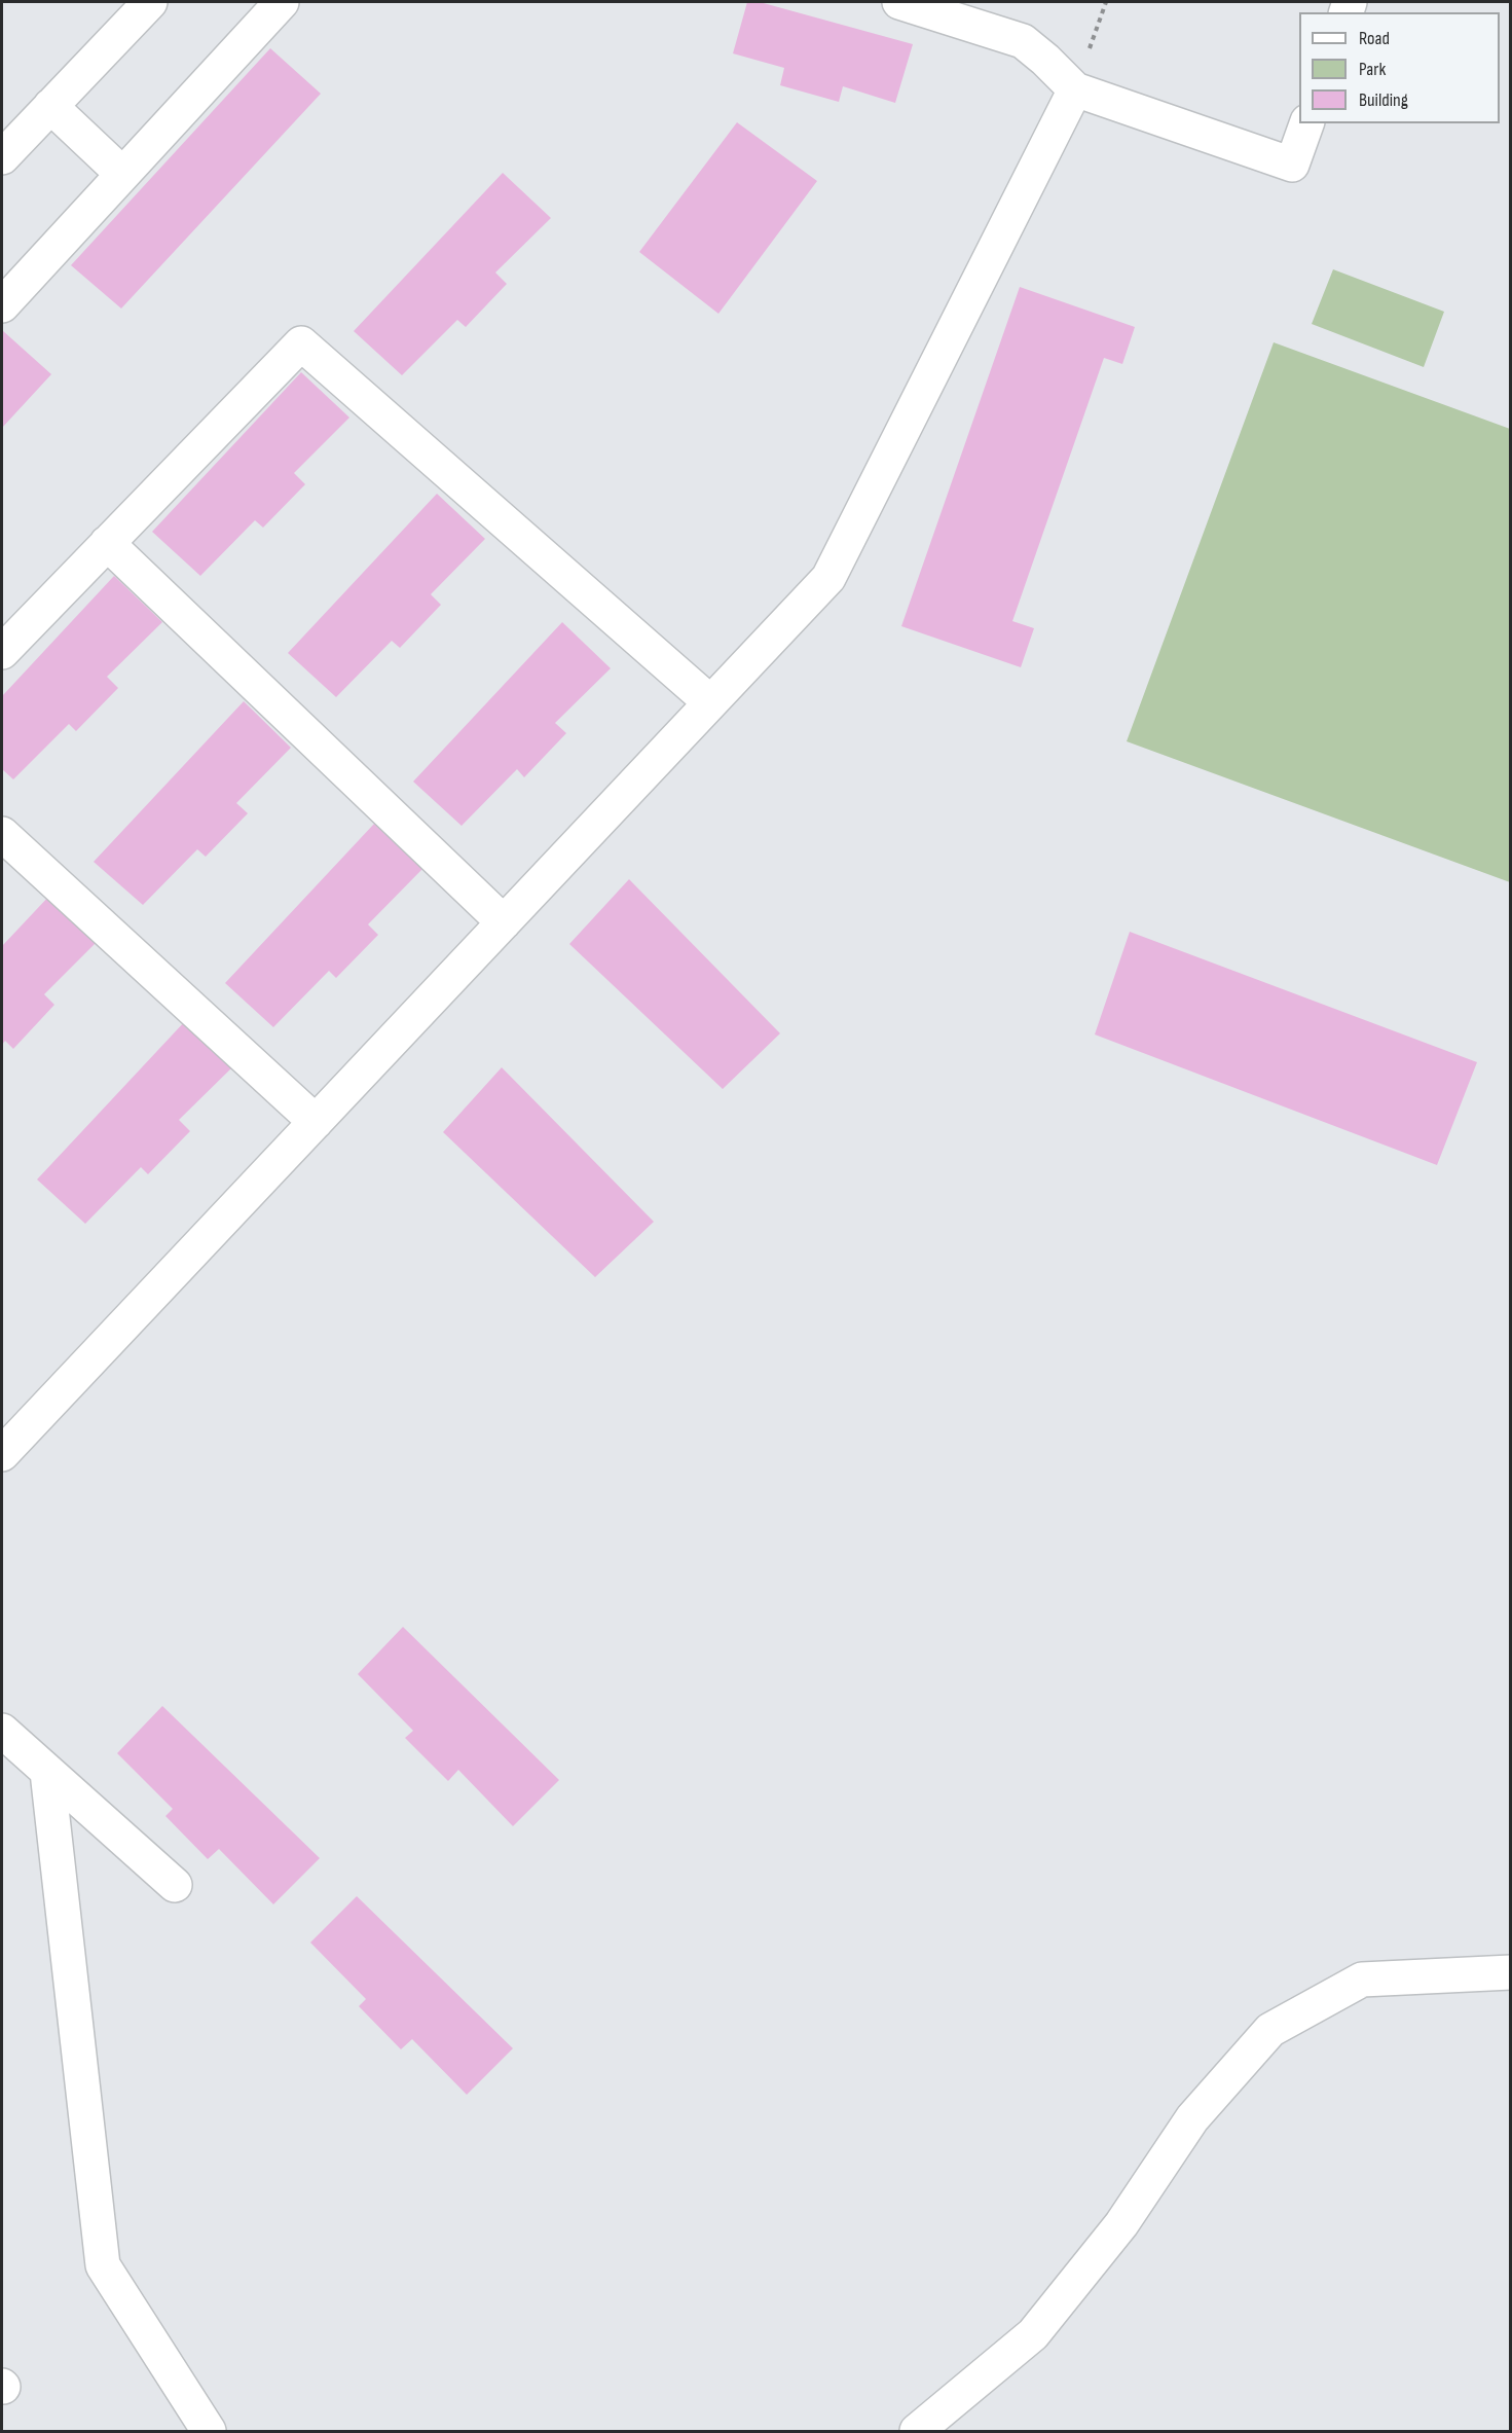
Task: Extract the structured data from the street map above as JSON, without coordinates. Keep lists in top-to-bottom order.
{
  "legend": ["Road", "Park", "Building"]
}
